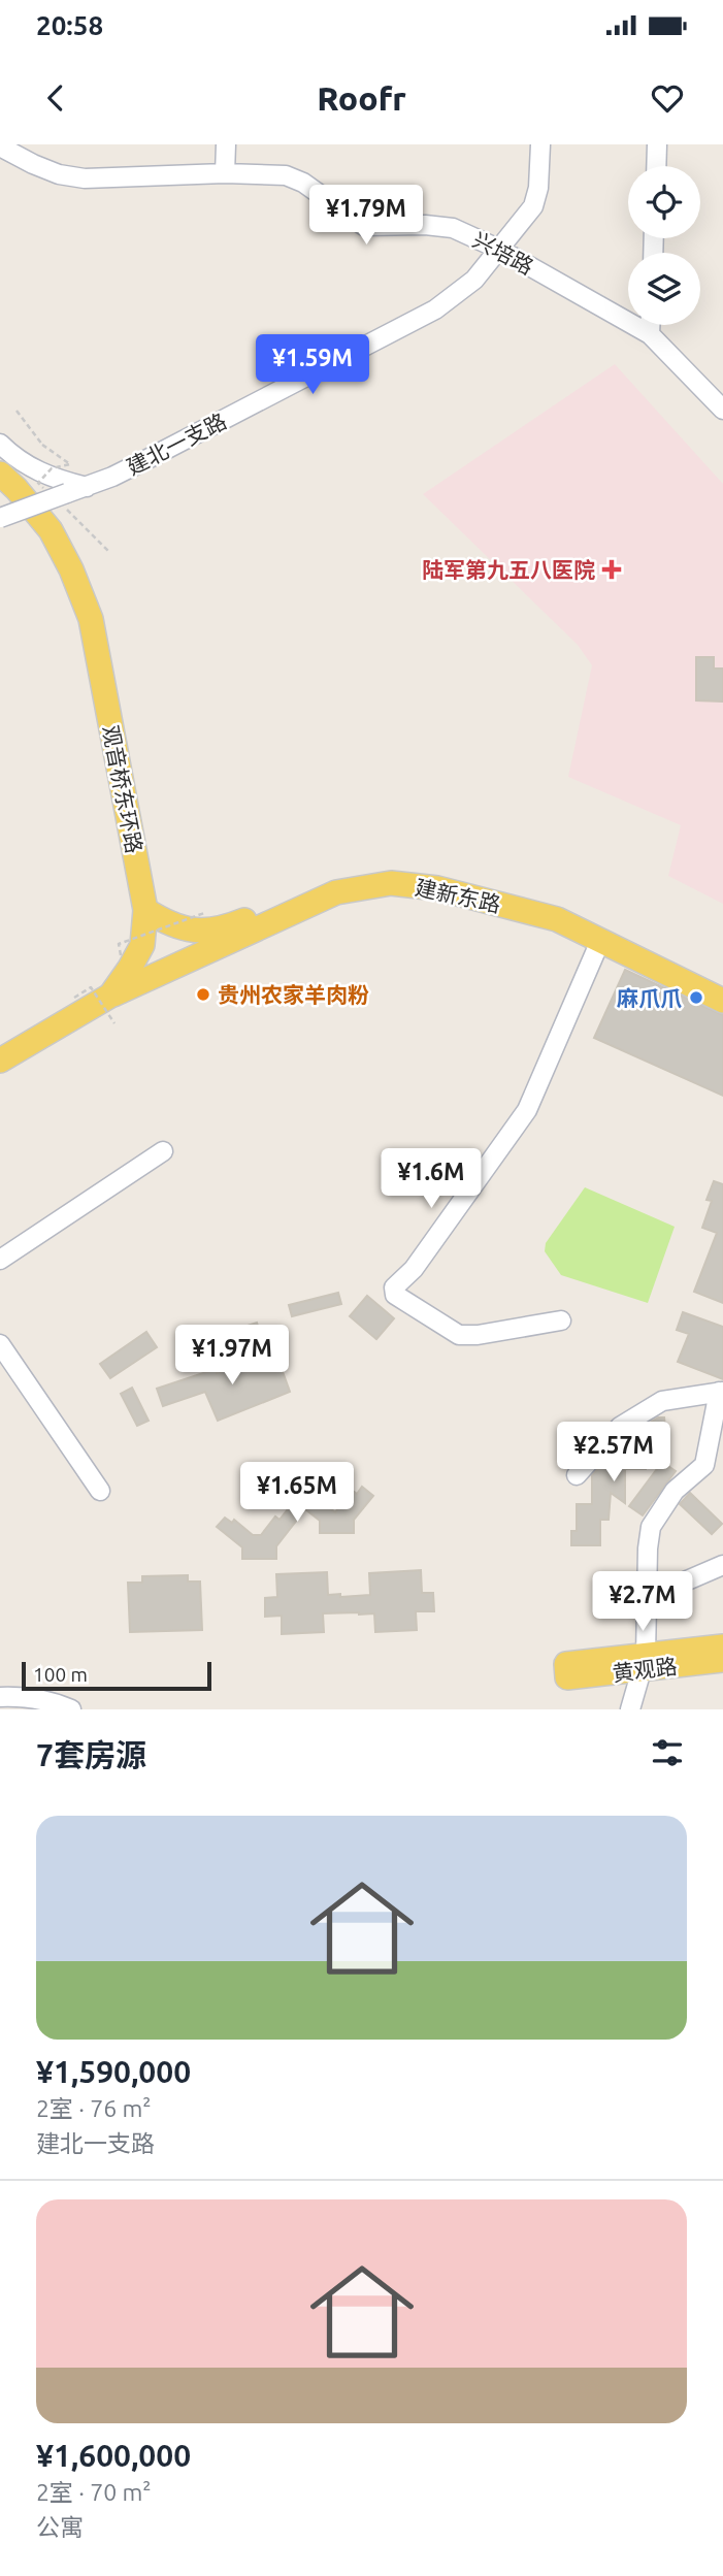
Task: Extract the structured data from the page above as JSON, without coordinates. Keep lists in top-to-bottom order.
{
  "streets": {
    "main road": ["观音桥东环路", "建新东路", "黄观路"],
    "street": ["兴培路", "建北一支路"]
  },
  "crossings": [
    ["兴培路", "建北一支路"],
    ["观音桥东环路", "建新东路"]
  ],
  "places": {
    "health": ["陆军第九五八医院"],
    "other": ["贵州农家羊肉粉", "麻爪爪"]
  },
  "scale_bar": "100 m",
  "page": {
    "status": "20:58",
    "header": "Roofr",
    "price": [
      "¥1.79M",
      "¥1.59M",
      "¥1.6M",
      "¥1.97M",
      "¥2.57M",
      "¥1.65M",
      "¥2.7M"
    ],
    "scale": "100 m",
    "heading": "7套房源",
    "list": [
      {
        "name": "¥1,590,000",
        "note": "2室 · 76 m² · 建北一支路"
      },
      {
        "name": "¥1,600,000",
        "note": "2室 · 70 m² · 公寓"
      }
    ]
  }
}
